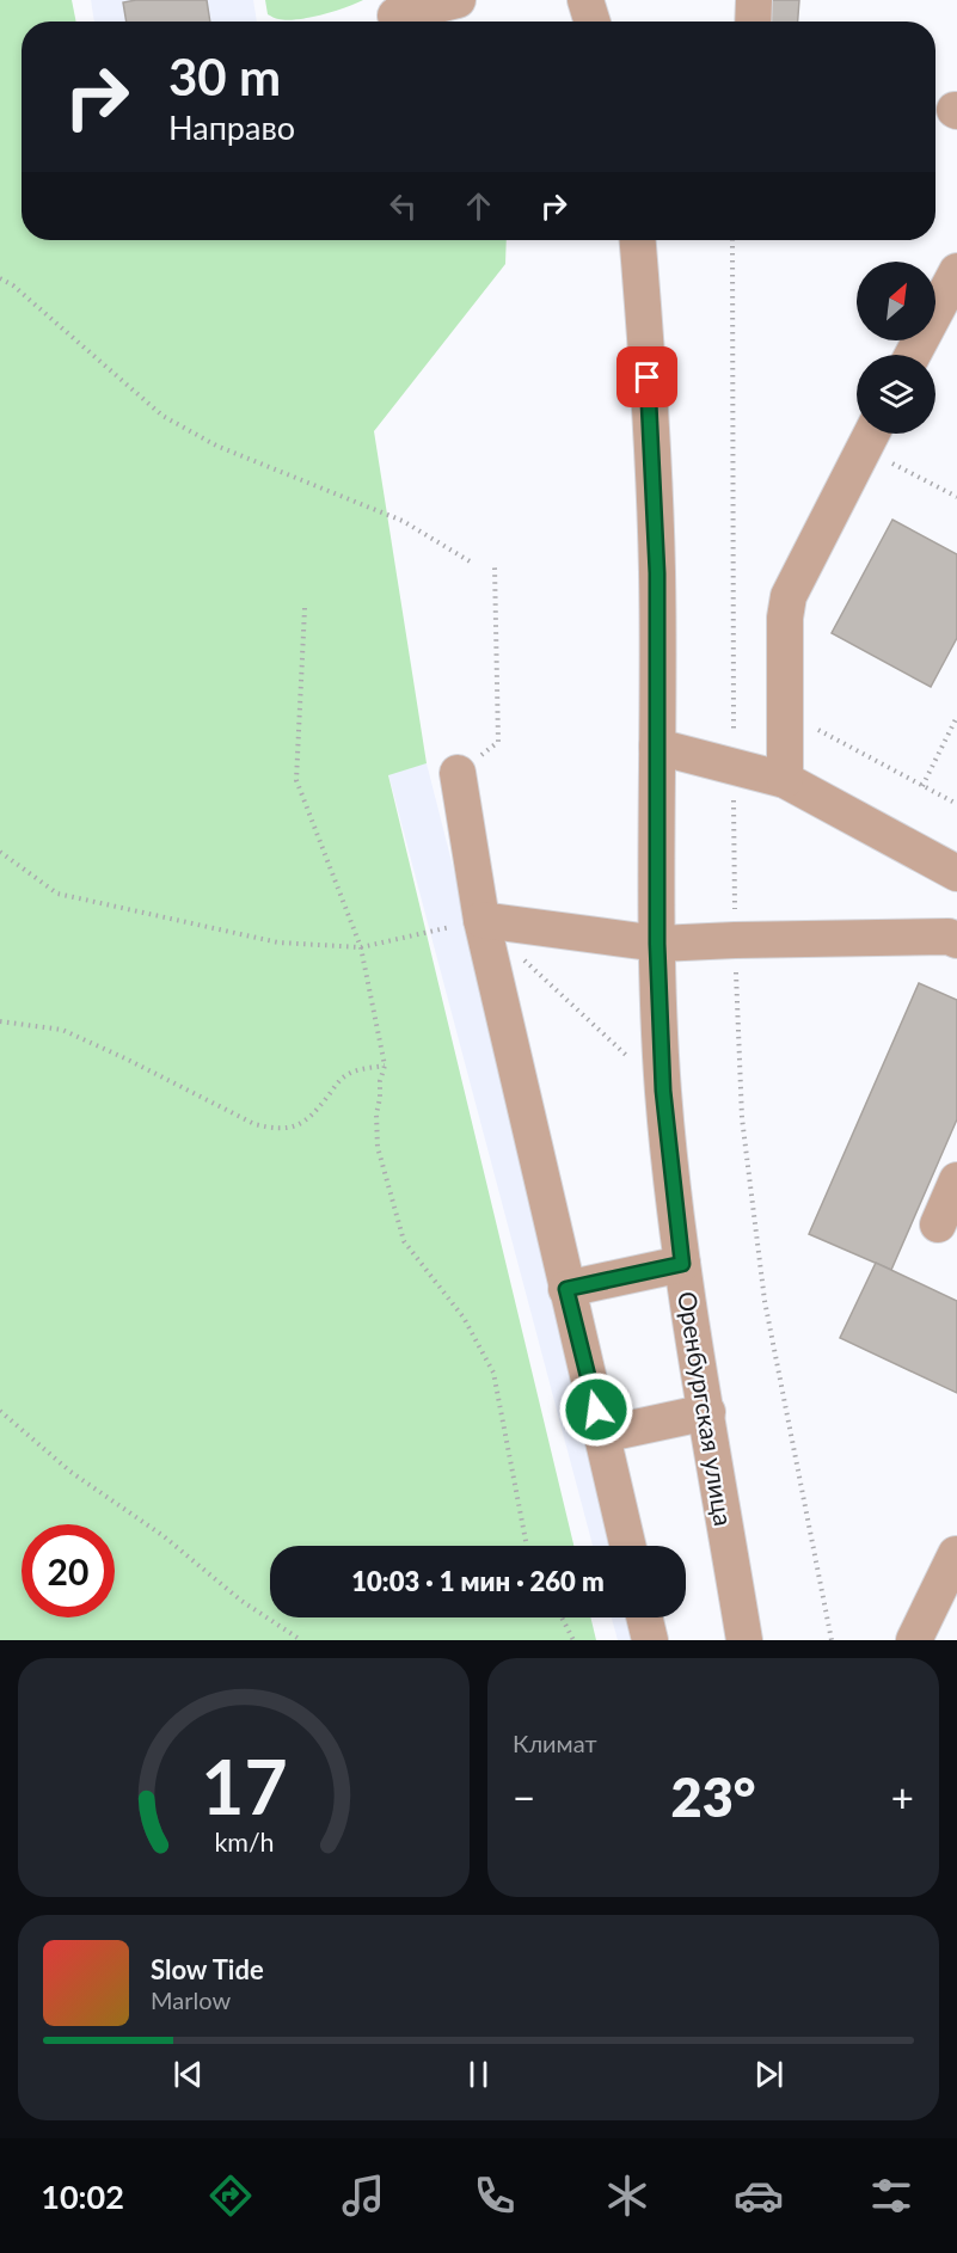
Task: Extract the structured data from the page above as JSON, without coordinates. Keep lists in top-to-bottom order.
{
  "streets": {
    "street": ["Оренбургская улица"]
  },
  "north": "top right",
  "page": {
    "turn": ["30 m", "Направо"],
    "limit": "20",
    "trip": "10:03 · 1 мин · 260 m",
    "tile": "Климат",
    "heat": ["−", "23°", "+"],
    "song": ["Slow Tide", "Marlow"],
    "tabs": "10:02",
    "gauge": ["17", "km/h"]
  }
}
